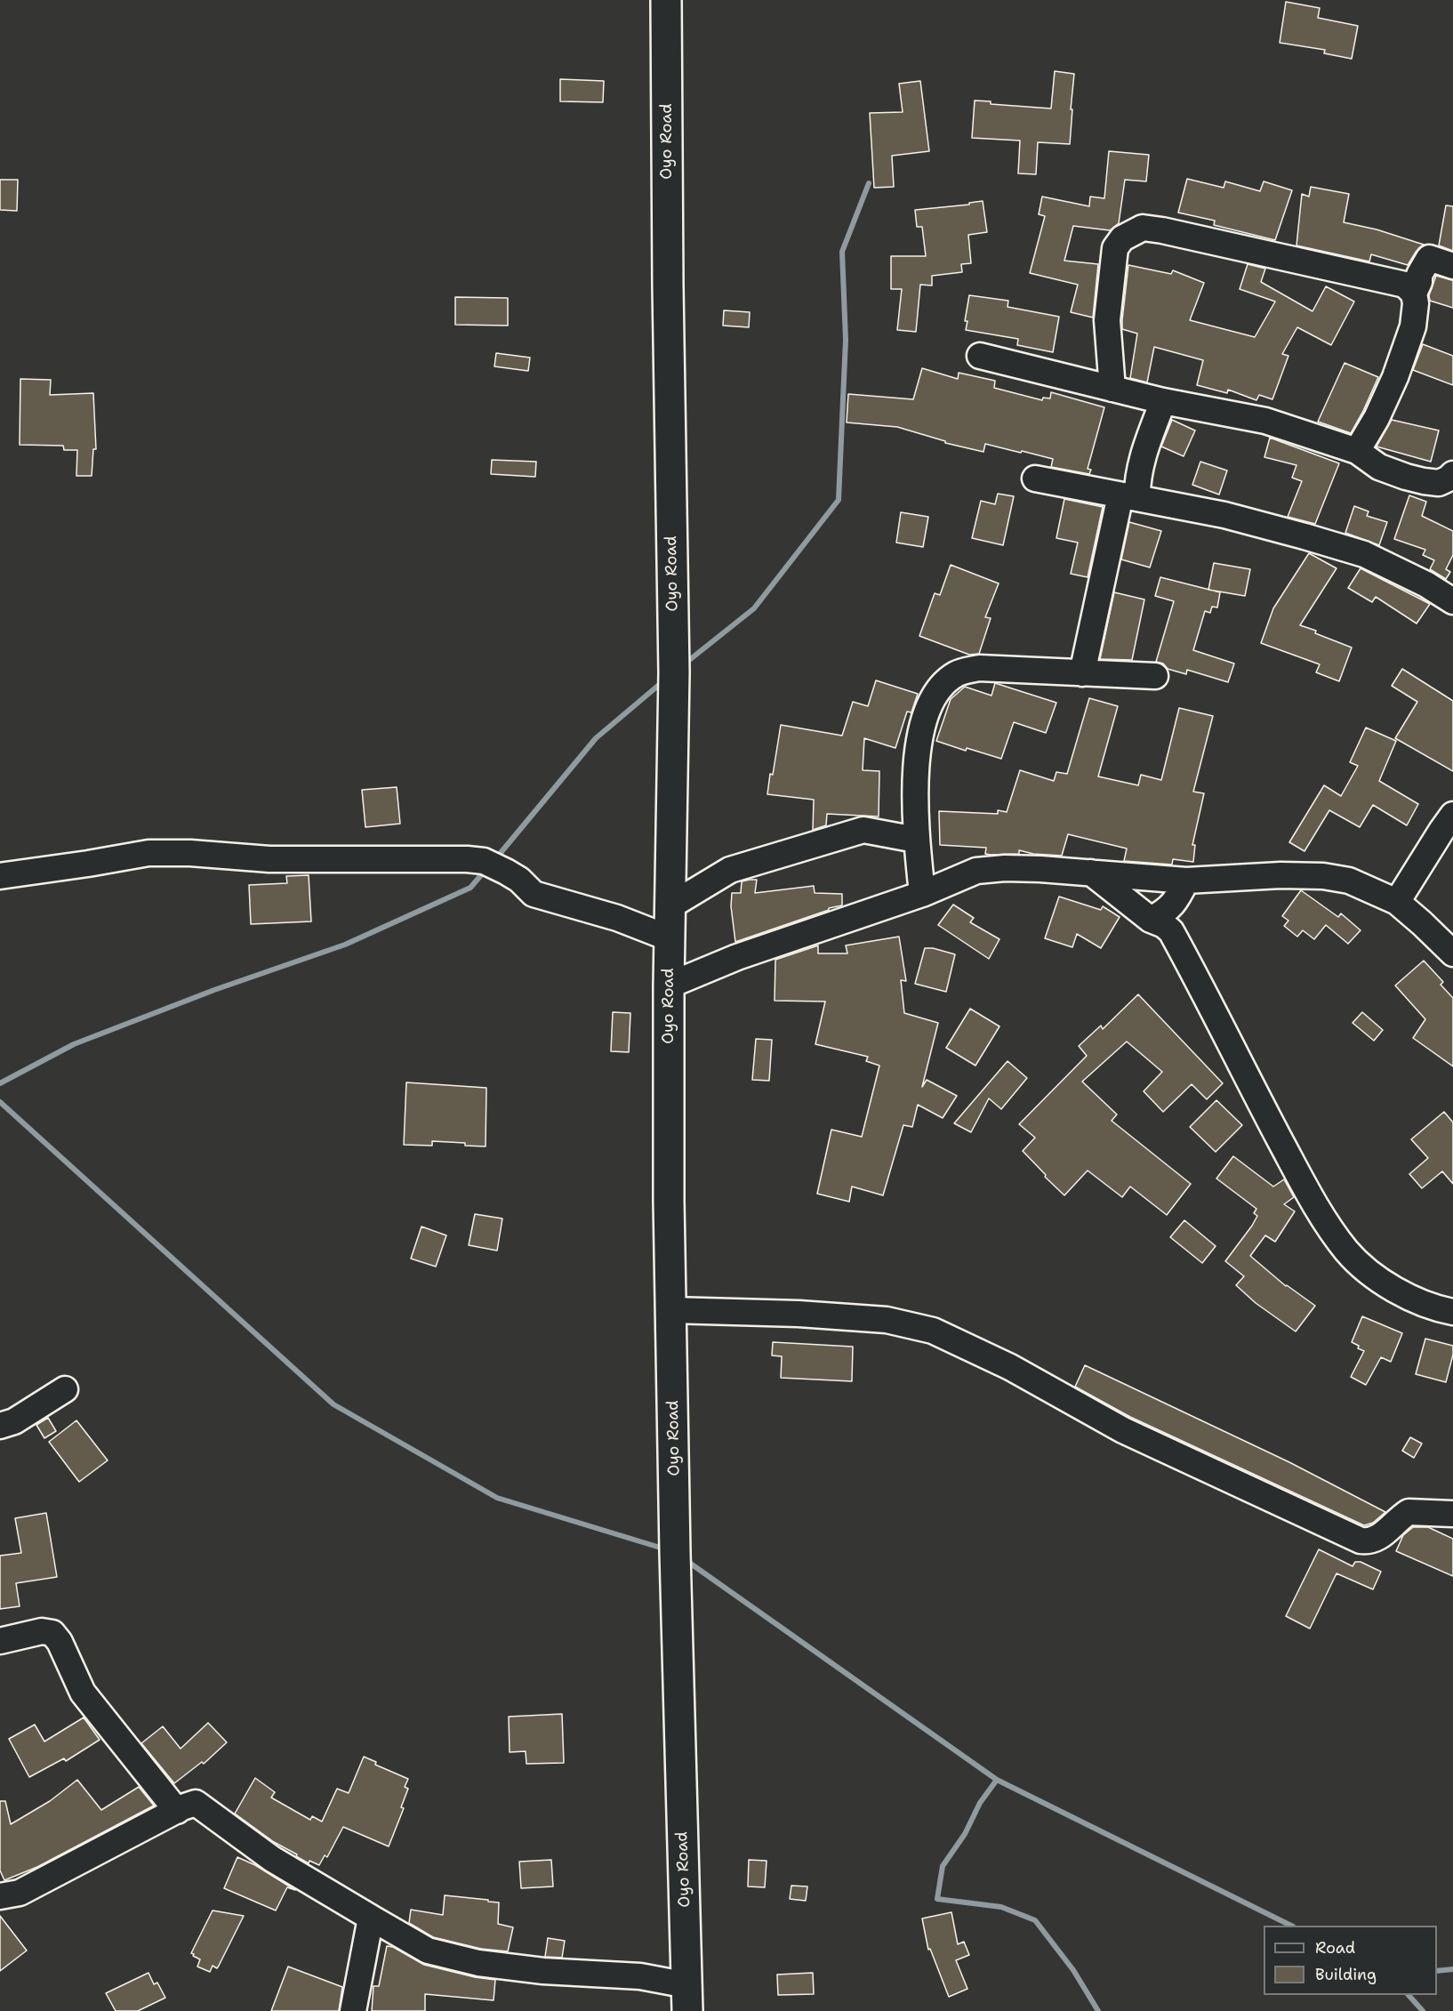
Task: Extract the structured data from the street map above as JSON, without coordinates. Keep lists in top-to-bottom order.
{
  "streets": {
    "highway": ["Oyo Road"]
  },
  "legend": ["Road", "Building"]
}
